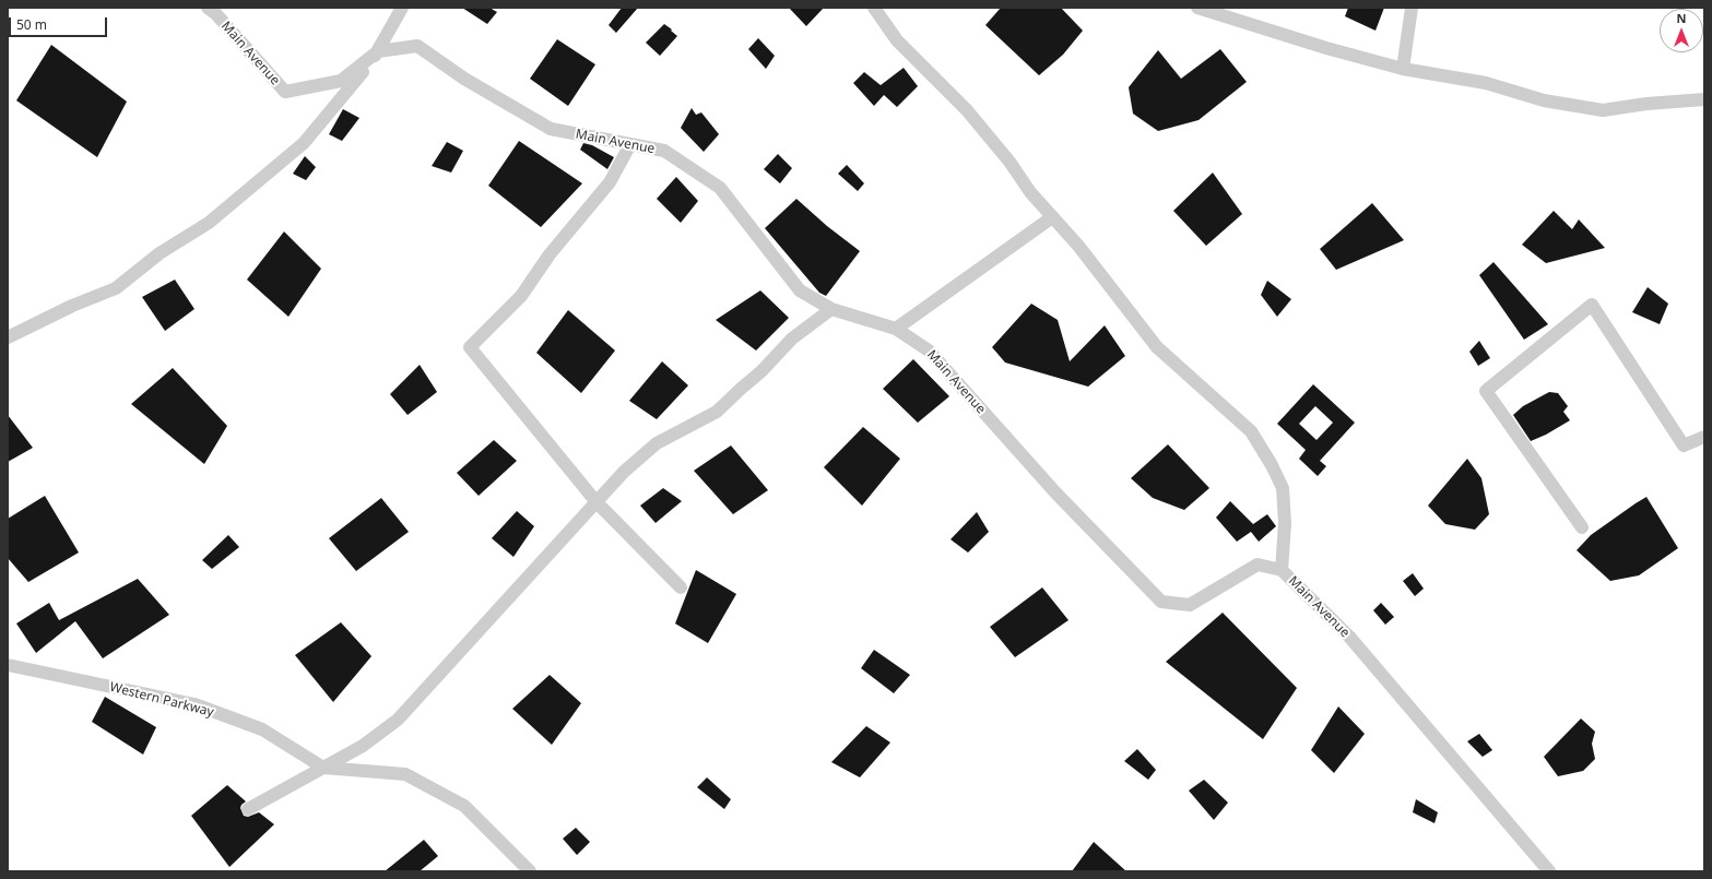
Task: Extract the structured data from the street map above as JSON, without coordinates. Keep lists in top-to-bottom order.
{
  "streets": {
    "street": ["Main Avenue", "Western Parkway"]
  },
  "scale_bar": "50 m",
  "north": "top"
}
